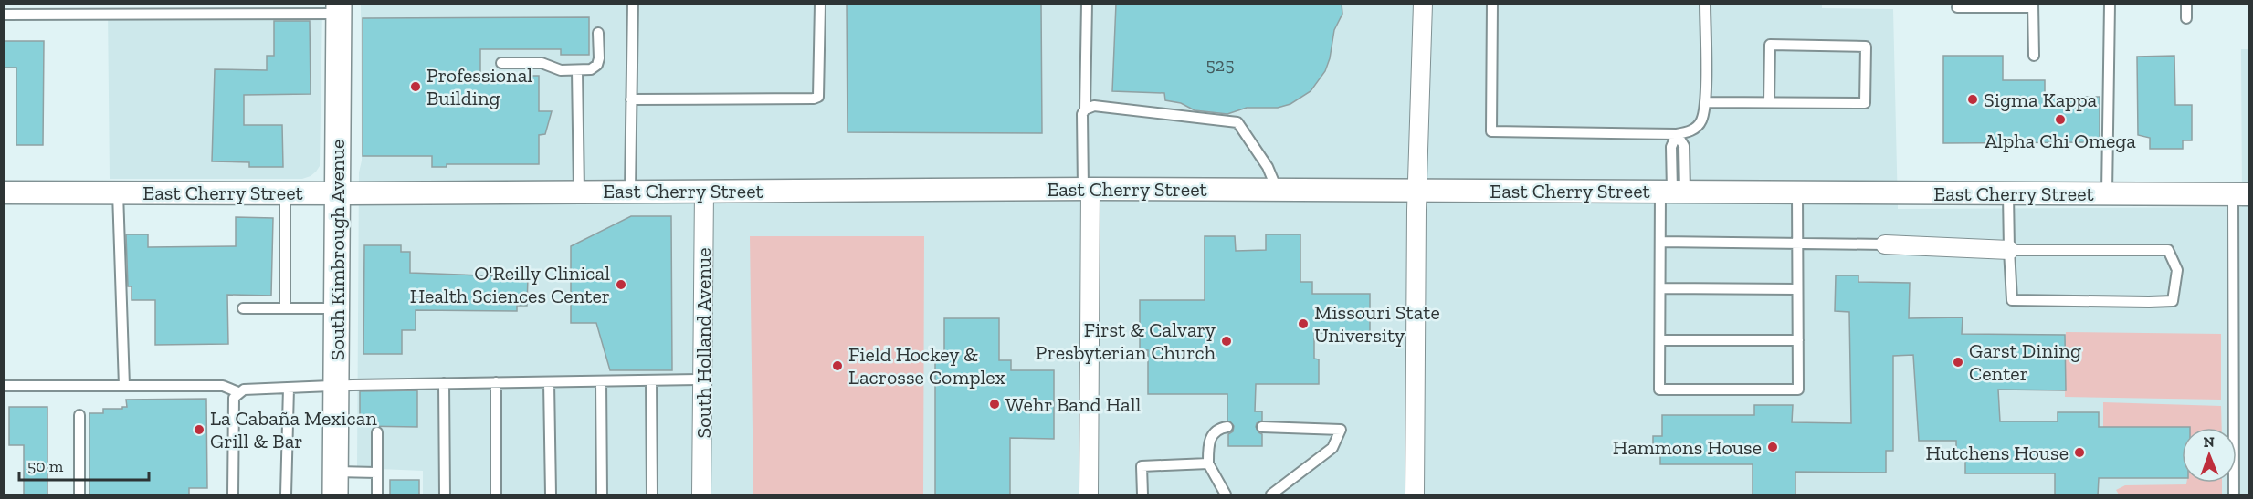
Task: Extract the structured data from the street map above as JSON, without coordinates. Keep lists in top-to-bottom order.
{
  "streets": {
    "main road": ["South Kimbrough Avenue"],
    "street": ["East Cherry Street", "South Holland Avenue"]
  },
  "crossings": [
    ["East Cherry Street", "South Kimbrough Avenue"],
    ["East Cherry Street", "South Holland Avenue"]
  ],
  "places": [
    "Professional Building",
    "Sigma Kappa",
    "Alpha Chi Omega",
    "O'Reilly Clinical Health Sciences Center",
    "Missouri State University",
    "First & Calvary Presbyterian Church",
    "Garst Dining Center",
    "Field Hockey & Lacrosse Complex",
    "Wehr Band Hall",
    "La Cabaña Mexican Grill & Bar",
    "Hammons House",
    "Hutchens House"
  ],
  "house_numbers": ["525"],
  "scale_bar": "50 m",
  "north": "top"
}
